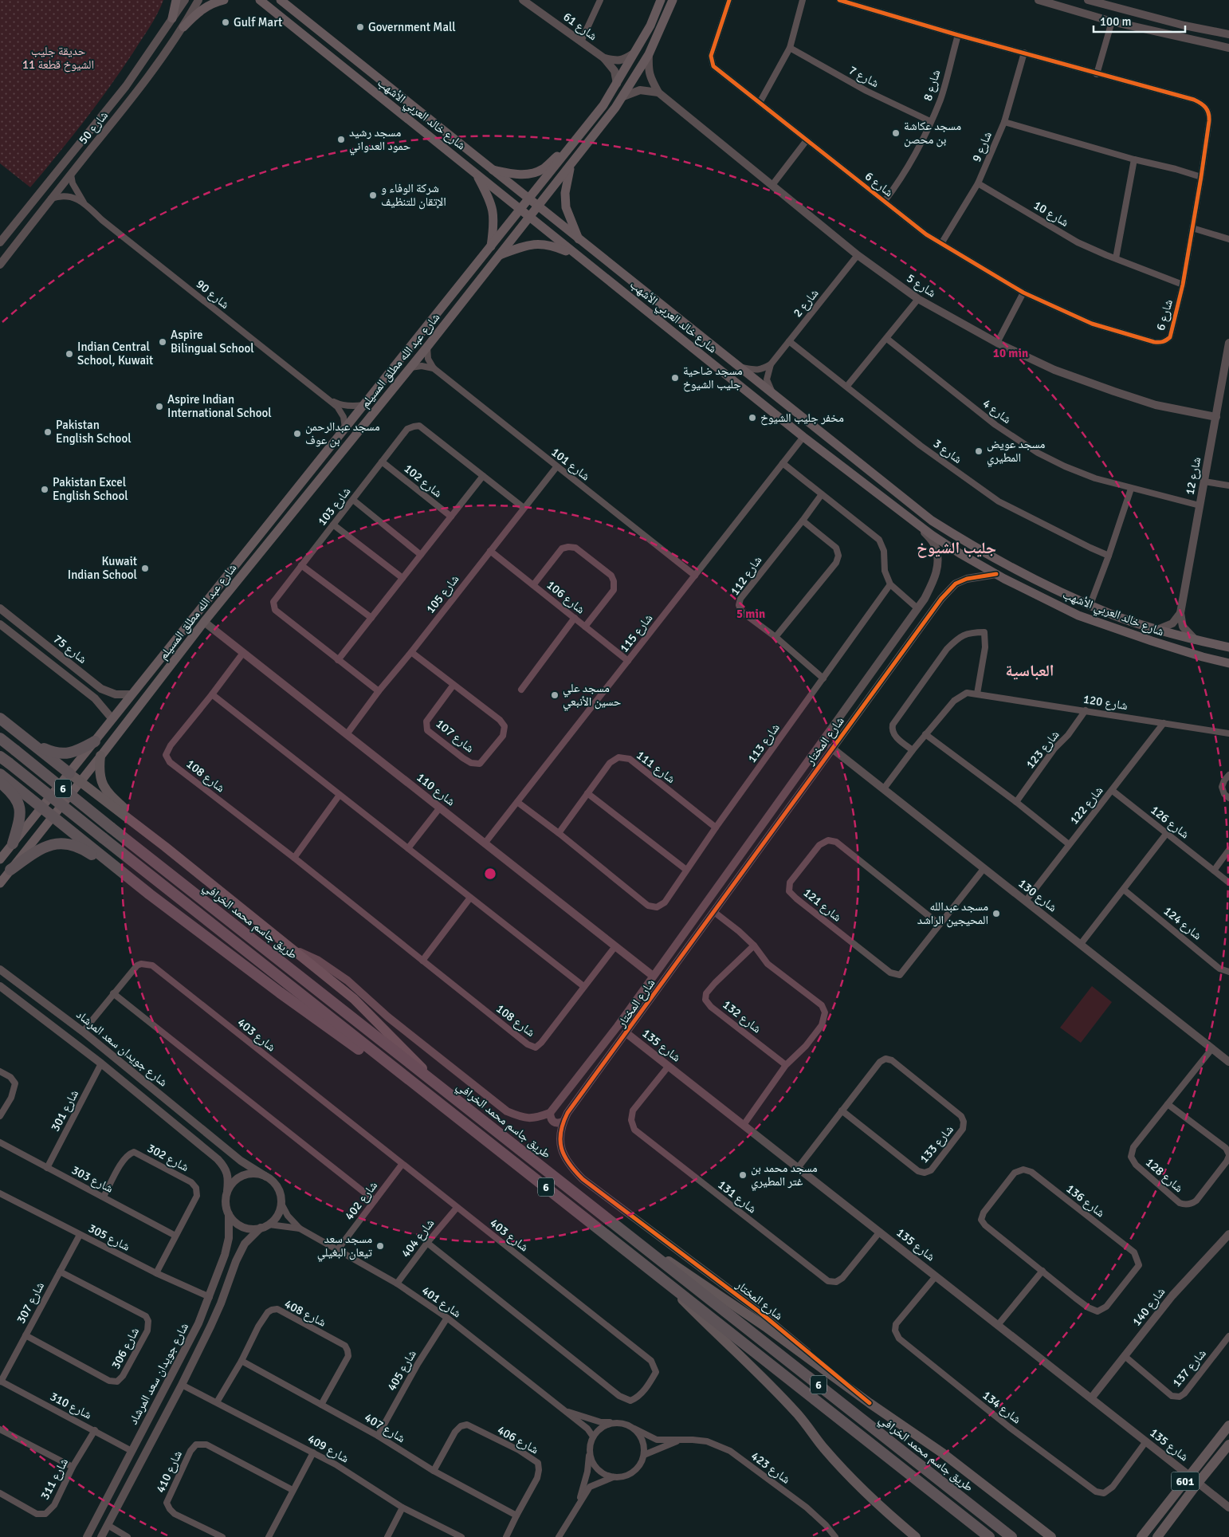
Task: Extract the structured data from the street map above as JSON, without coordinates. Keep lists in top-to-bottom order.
{
  "streets": {
    "highway": ["6", "طريق جاسم محمد الخرافي"],
    "main road": ["شارع خالد العربي الأشهب", "شارع عبد الله مطلق المسيلم", "601"],
    "street": [
      "شارع 61",
      "شارع 7",
      "شارع 8",
      "شارع 50",
      "شارع 9",
      "شارع 6",
      "شارع 10",
      "شارع 5",
      "شارع 90",
      "شارع 2",
      "شارع 4",
      "شارع 3",
      "شارع 101",
      "شارع 12",
      "شارع 102",
      "شارع 103",
      "شارع 112",
      "شارع 105",
      "شارع 106",
      "شارع 115",
      "شارع 75",
      "شارع 120",
      "شارع 107",
      "شارع المختار",
      "شارع 113",
      "شارع 123",
      "شارع 111",
      "شارع 108",
      "شارع 110",
      "شارع 122",
      "شارع 126",
      "شارع 130",
      "شارع 121",
      "شارع 124",
      "شارع 132",
      "شارع 403",
      "شارع 135",
      "شارع جويدان سعد المرشاد",
      "شارع 301",
      "شارع 133",
      "شارع 302",
      "شارع 128",
      "شارع 303",
      "شارع 131",
      "شارع 402",
      "شارع 136",
      "شارع 305",
      "شارع 404",
      "شارع 401",
      "شارع 307",
      "شارع 140",
      "شارع 408",
      "شارع 306",
      "شارع 137",
      "شارع 405",
      "شارع 310",
      "شارع 134",
      "شارع 407",
      "شارع 406",
      "شارع 409",
      "شارع 423",
      "شارع 410",
      "شارع 311"
    ]
  },
  "crossings": [
    ["شارع 61", "شارع عبد الله مطلق المسيلم"],
    ["شارع 7", "شارع 8"],
    ["شارع 8", "شارع 6"],
    ["شارع خالد العربي الأشهب", "شارع عبد الله مطلق المسيلم"],
    ["شارع خالد العربي الأشهب", "شارع 115"],
    ["شارع خالد العربي الأشهب", "شارع المختار"],
    ["شارع 50", "شارع 90"],
    ["شارع 9", "شارع 6"],
    ["شارع 9", "شارع 10"],
    ["شارع 6", "شارع 10"],
    ["شارع 5", "شارع 2"],
    ["شارع 5", "شارع عبد الله مطلق المسيلم"],
    ["شارع 5", "شارع 12"],
    ["شارع 90", "شارع عبد الله مطلق المسيلم"],
    ["شارع 2", "شارع 3"],
    ["شارع عبد الله مطلق المسيلم", "شارع 75"],
    ["شارع عبد الله مطلق المسيلم", "شارع 110"],
    ["شارع 4", "شارع 12"],
    ["شارع 101", "شارع 105"],
    ["شارع 101", "شارع 115"],
    ["شارع 102", "شارع 103"],
    ["شارع 103", "شارع 105"],
    ["شارع 112", "شارع 113"],
    ["شارع 105", "شارع 106"],
    ["شارع 105", "شارع 107"],
    ["شارع 105", "شارع 110"],
    ["شارع 106", "شارع 115"],
    ["شارع 115", "شارع 113"],
    ["شارع 115", "شارع 110"],
    ["شارع 120", "شارع 123"],
    ["شارع 120", "شارع 122"],
    ["شارع 120", "شارع 130"],
    ["شارع المختار", "شارع 110"],
    ["شارع المختار", "شارع 130"],
    ["شارع المختار", "شارع 135"],
    ["شارع 113", "شارع 111"],
    ["شارع 108", "شارع 110"],
    ["شارع 122", "شارع 126"],
    ["شارع 122", "شارع 130"],
    ["شارع 130", "شارع 121"],
    ["شارع 130", "شارع 128"],
    ["شارع 403", "شارع جويدان سعد المرشاد"],
    ["شارع 403", "شارع 402"],
    ["شارع 403", "شارع 404"],
    ["شارع 135", "شارع 133"],
    ["شارع 135", "شارع 131"],
    ["شارع 135", "شارع 140"],
    ["شارع 135", "شارع 134"],
    ["شارع 135", "601"],
    ["شارع جويدان سعد المرشاد", "شارع 301"],
    ["شارع جويدان سعد المرشاد", "شارع 305"],
    ["شارع جويدان سعد المرشاد", "شارع 401"],
    ["شارع جويدان سعد المرشاد", "شارع 310"],
    ["شارع جويدان سعد المرشاد", "شارع 409"],
    ["شارع 301", "شارع 303"],
    ["شارع 302", "شارع 303"],
    ["شارع 302", "شارع 305"],
    ["شارع 402", "شارع 401"],
    ["شارع 305", "شارع 307"],
    ["شارع 404", "شارع 401"],
    ["شارع 401", "شارع 405"],
    ["شارع 401", "شارع 423"],
    ["شارع 307", "شارع 306"],
    ["شارع 307", "شارع 310"],
    ["شارع 140", "شارع 137"],
    ["شارع 408", "شارع 407"],
    ["شارع 408", "شارع 409"],
    ["شارع 405", "شارع 407"],
    ["شارع 310", "شارع 311"],
    ["شارع 407", "شارع 406"]
  ],
  "districts": ["جليب الشيوخ", "العباسية"],
  "parks": ["حديقة جليب الشيوخ قطعة 11"],
  "places": [
    "Gulf Mart",
    "Government Mall",
    "مسجد عكاشة بن محصن",
    "مسجد رشيد حمود العدواني",
    "شركة الوفاء و الإتقان للتنظيف",
    "Aspire Bilingual School",
    "Indian Central School, Kuwait",
    "مسجد ضاحية جليب الشيوخ",
    "Aspire Indian International School",
    "مخفر جليب الشيوخ",
    "Pakistan English School",
    "مسجد عبدالرحمن بن عوف",
    "مسجد عويض المطيري",
    "Pakistan Excel English School",
    "Kuwait Indian School",
    "مسجد علي حسين الأنبعي",
    "مسجد عبدالله المحيجين الراشد",
    "مسجد محمد بن غتر المطيري",
    "مسجد سعد تيعان البغيلي"
  ],
  "scale_bar": "100 m",
  "rings": ["10 min", "5 min"]
}
